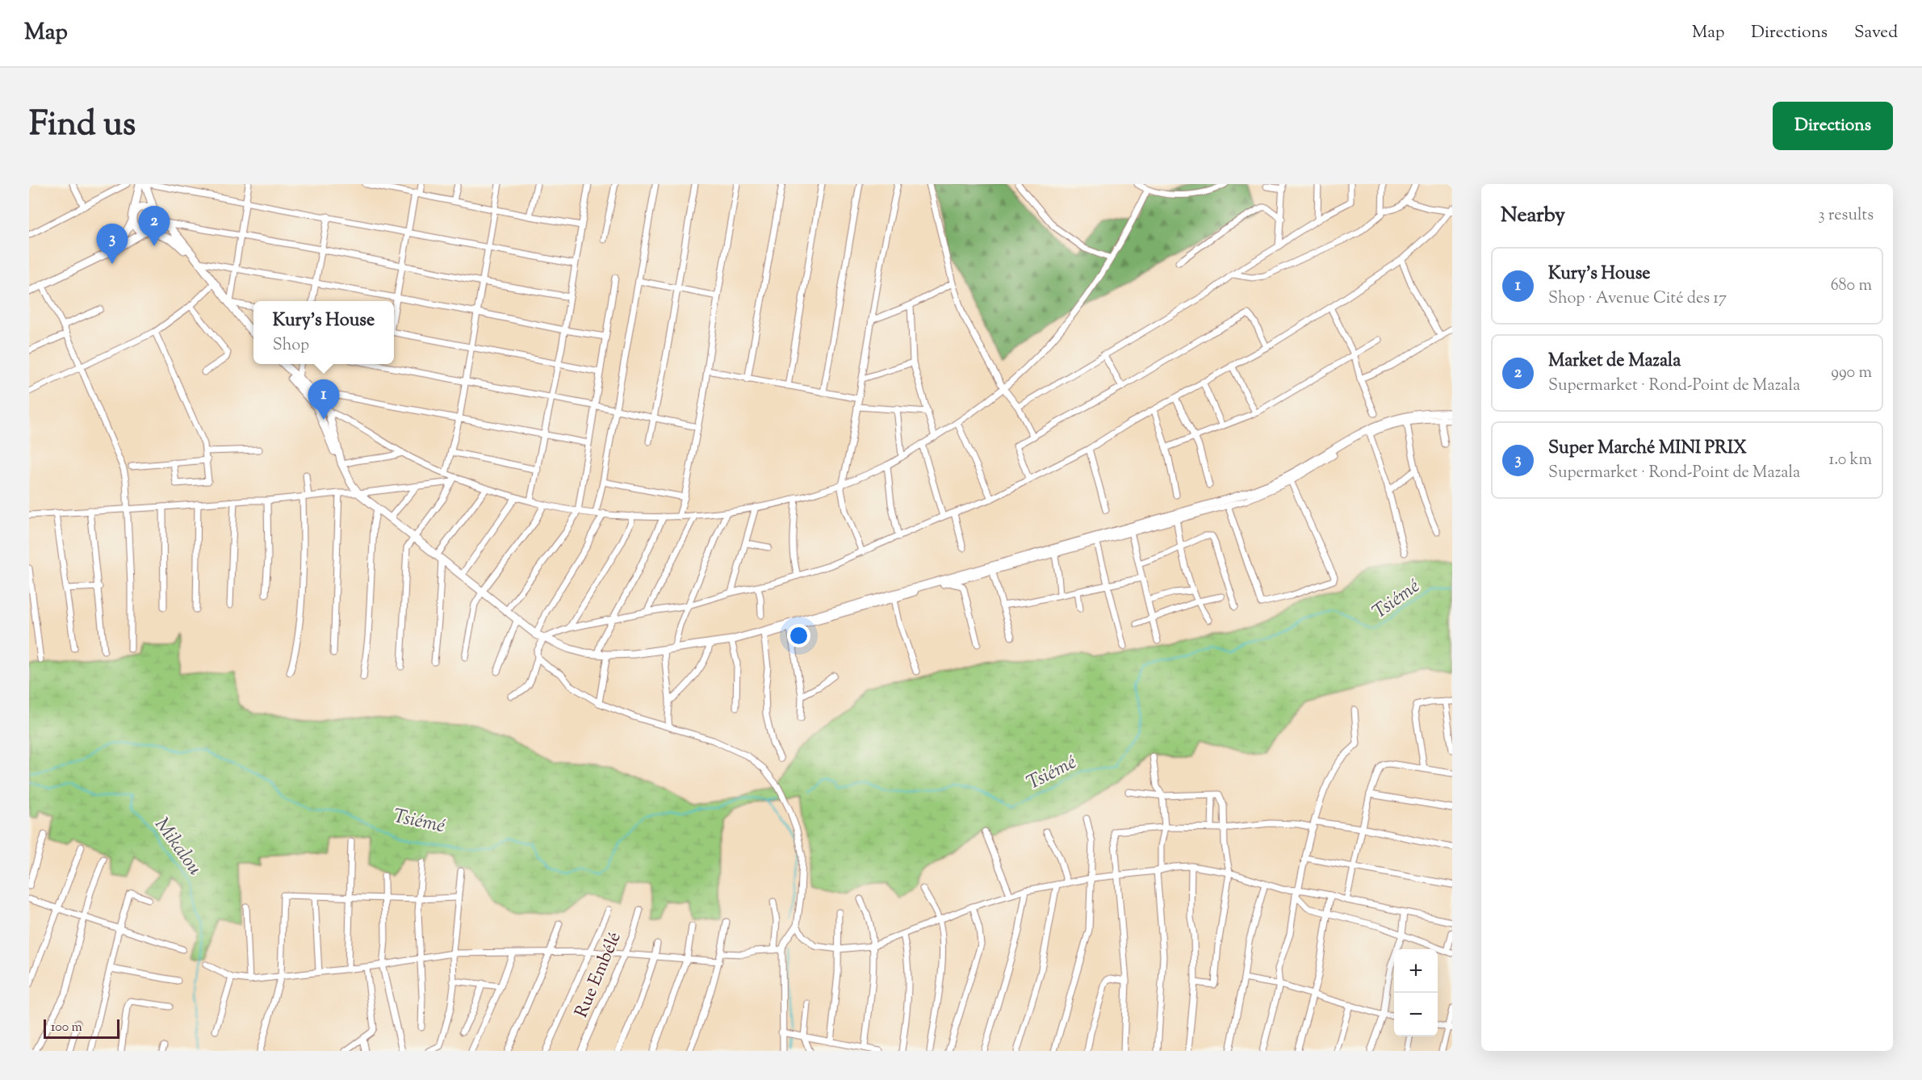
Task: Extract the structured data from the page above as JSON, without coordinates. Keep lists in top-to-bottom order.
{
  "streets": {
    "street": ["Rue Embélé"]
  },
  "water": ["Tsiémé", "Mikalou"],
  "scale_bar": "100 m",
  "page": {
    "header": "Map",
    "nav": ["Map", "Directions", "Saved"],
    "title": "Find us",
    "buttons": "Directions",
    "heading": ["Nearby", "3 results"],
    "pins": ["2", "3", "1"],
    "list": [
      {
        "mark": "1",
        "name": "Kury's House",
        "note": "Shop · Avenue Cité des 17",
        "value": "680 m"
      },
      {
        "mark": "2",
        "name": "Market de Mazala",
        "note": "Supermarket · Rond-Point de Mazala",
        "value": "990 m"
      },
      {
        "mark": "3",
        "name": "Super Marché MINI PRIX",
        "note": "Supermarket · Rond-Point de Mazala",
        "value": "1.0 km"
      }
    ],
    "popup": ["Kury's House", "Shop"],
    "map_buttons": ["+", "−"],
    "scale": "100 m"
  }
}
